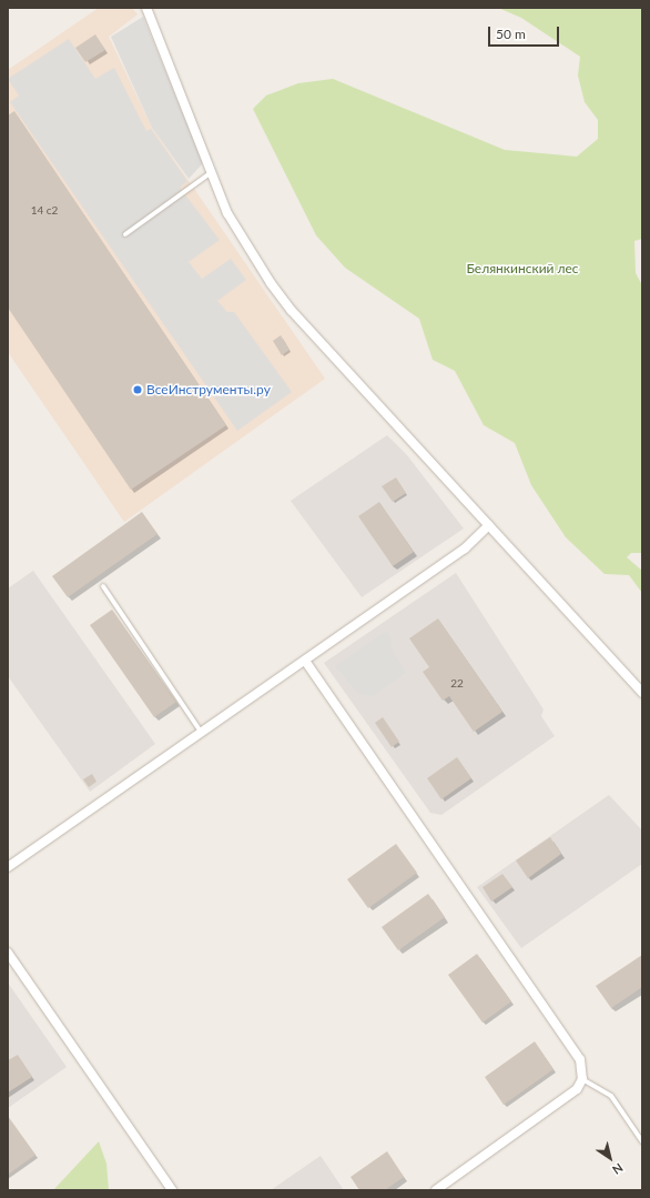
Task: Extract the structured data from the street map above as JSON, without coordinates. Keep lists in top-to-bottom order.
{
  "parks": ["Белянкинский лес"],
  "places": ["ВсеИнструменты.ру"],
  "house_numbers": ["14 с2", "22"],
  "scale_bar": "50 m",
  "north": "bottom right"
}
